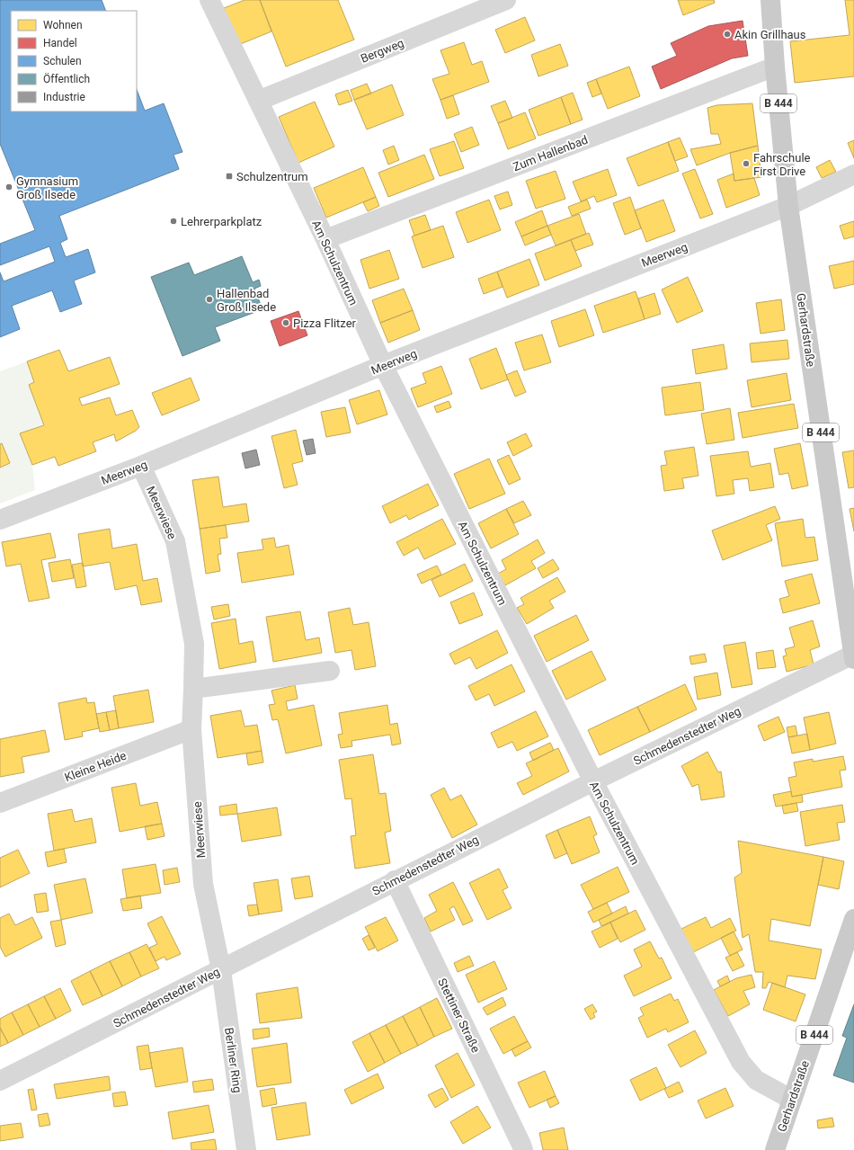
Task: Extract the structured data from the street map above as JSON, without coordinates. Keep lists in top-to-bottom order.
{
  "streets": {
    "main road": ["B 444", "Gerhardstraße"],
    "street": [
      "Bergweg",
      "Zum Hallenbad",
      "Meerweg",
      "Am Schulzentrum",
      "Meerwiese",
      "Schmedenstedter Weg",
      "Kleine Heide",
      "Stettiner Straße",
      "Berliner Ring"
    ]
  },
  "crossings": [
    ["Bergweg", "Am Schulzentrum"],
    ["Zum Hallenbad", "Am Schulzentrum"],
    ["Zum Hallenbad", "Gerhardstraße"],
    ["Meerweg", "Am Schulzentrum"],
    ["Meerweg", "Gerhardstraße"],
    ["Meerweg", "Meerwiese"],
    ["Am Schulzentrum", "Gerhardstraße"],
    ["Am Schulzentrum", "Schmedenstedter Weg"],
    ["Gerhardstraße", "Schmedenstedter Weg"],
    ["Meerwiese", "Schmedenstedter Weg"],
    ["Meerwiese", "Kleine Heide"],
    ["Meerwiese", "Berliner Ring"],
    ["Schmedenstedter Weg", "Stettiner Straße"],
    ["Schmedenstedter Weg", "Berliner Ring"]
  ],
  "places": {
    "other": [
      "Akin Grillhaus",
      "Fahrschule First Drive",
      "Gymnasium Groß Ilsede",
      "Lehrerparkplatz",
      "Hallenbad Groß Ilsede",
      "Pizza Flitzer"
    ],
    "transit": ["Schulzentrum"]
  },
  "legend": [
    "Wohnen",
    "Handel",
    "Schulen",
    "Öffentlich",
    "Industrie"
  ]
}
